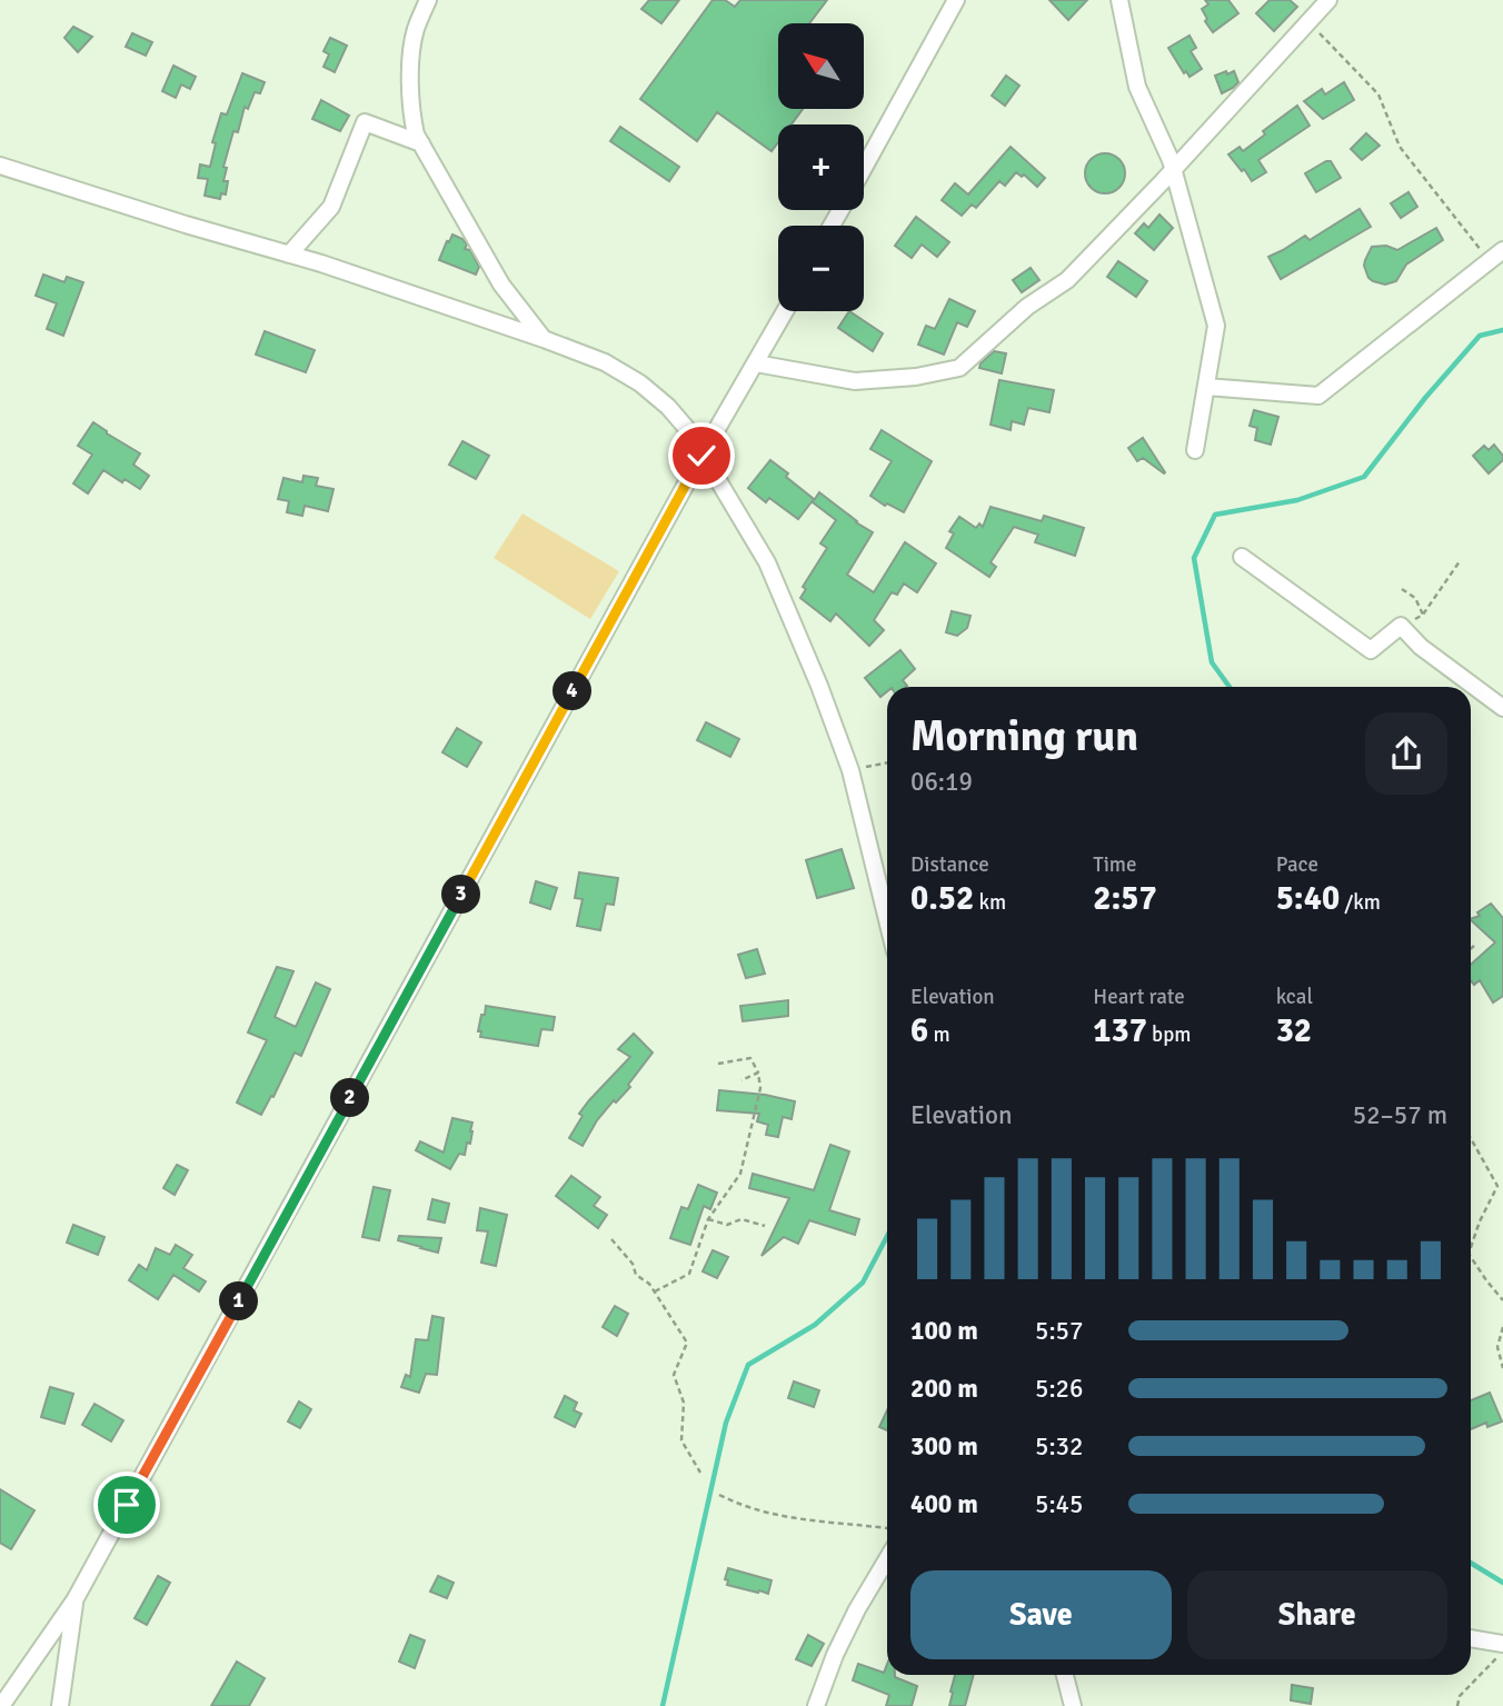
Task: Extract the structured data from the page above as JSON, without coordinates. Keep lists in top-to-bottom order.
{
  "north": "top left",
  "page": {
    "map_buttons": ["+", "−"],
    "pins": [
      "4",
      "3",
      "2",
      "1"
    ],
    "heading": ["Morning run", "06:19"],
    "stats": [
      ["Distance", "0.52 km"],
      ["Time", "2:57"],
      ["Pace", "5:40 /km"],
      ["Elevation", "6 m"],
      ["Heart rate", "137 bpm"],
      ["kcal", "32"]
    ],
    "chart": ["Elevation", "52–57 m"],
    "list": [
      {
        "name": "100 m",
        "note": "5:57"
      },
      {
        "name": "200 m",
        "note": "5:26"
      },
      {
        "name": "300 m",
        "note": "5:32"
      },
      {
        "name": "400 m",
        "note": "5:45"
      }
    ],
    "buttons": ["Save", "Share"]
  }
}
